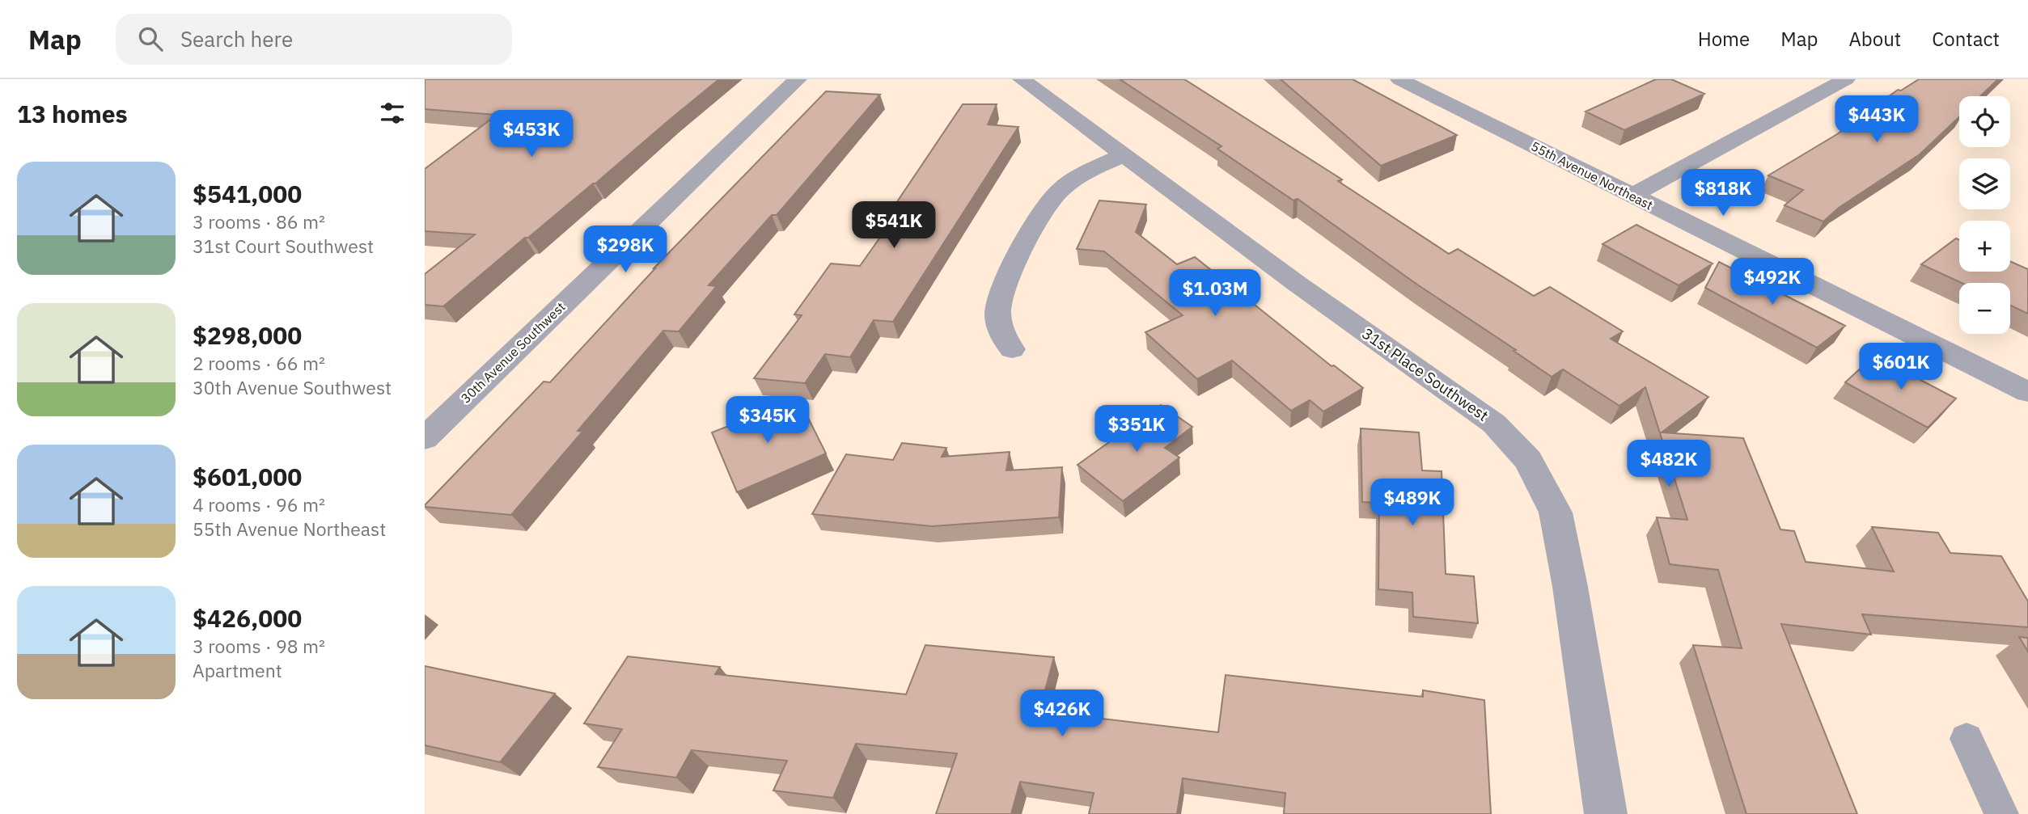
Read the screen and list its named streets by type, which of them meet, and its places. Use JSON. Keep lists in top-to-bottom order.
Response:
{
  "streets": {
    "street": ["55th Avenue Northeast", "30th Avenue Southwest", "31st Place Southwest"]
  },
  "page": {
    "header": "Map",
    "search": "Search here",
    "nav": [
      "Home",
      "Map",
      "About",
      "Contact"
    ],
    "heading": "13 homes",
    "price": [
      "$443K",
      "$453K",
      "$818K",
      "$541K",
      "$298K",
      "$492K",
      "$1.03M",
      "$601K",
      "$345K",
      "$351K",
      "$482K",
      "$489K",
      "$426K"
    ],
    "map_buttons": ["+", "−"],
    "list": [
      {
        "name": "$541,000",
        "note": "3 rooms · 86 m² · 31st Court Southwest"
      },
      {
        "name": "$298,000",
        "note": "2 rooms · 66 m² · 30th Avenue Southwest"
      },
      {
        "name": "$601,000",
        "note": "4 rooms · 96 m² · 55th Avenue Northeast"
      },
      {
        "name": "$426,000",
        "note": "3 rooms · 98 m² · Apartment"
      }
    ]
  }
}
